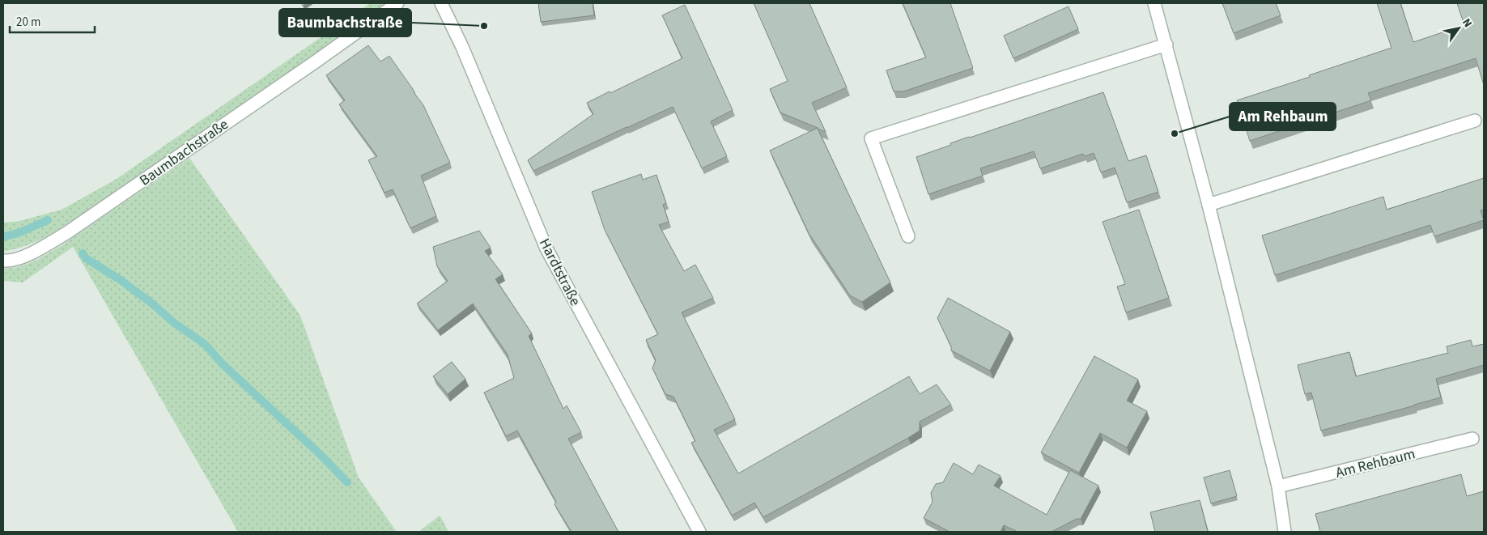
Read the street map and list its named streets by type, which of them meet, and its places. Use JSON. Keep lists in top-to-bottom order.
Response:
{
  "streets": {
    "street": ["Baumbachstraße", "Hardtstraße", "Am Rehbaum"]
  },
  "places": ["Baumbachstraße", "Am Rehbaum"],
  "scale_bar": "20 m",
  "north": "top right"
}
